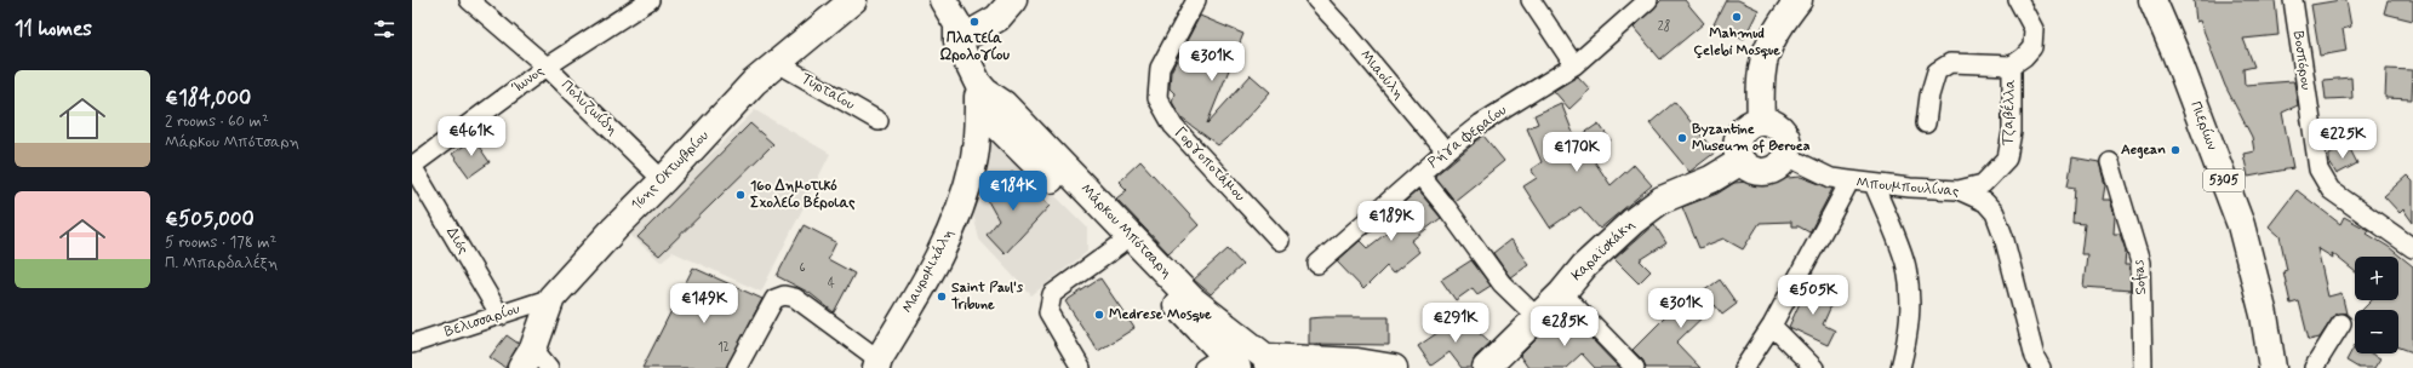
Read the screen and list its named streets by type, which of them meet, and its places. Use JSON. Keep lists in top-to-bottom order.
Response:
{
  "streets": {
    "street": [
      "Βοσπόρου",
      "Μιαούλη",
      "Ίωνος",
      "Τυρταίου",
      "Πολυζωίδη",
      "Τζαβέλλα",
      "Πιερίων",
      "Ρήγα Φεραίου",
      "Γοργοποτάμου",
      "16ης Οκτωβρίου",
      "5305",
      "Μπουμπουλίνας",
      "Μάρκου Μπότσαρη",
      "Διός",
      "Καραϊσκάκη",
      "Μαυρομιχάλη",
      "Sofias",
      "Βελισσαρίου"
    ]
  },
  "crossings": [
    ["Μιαούλη", "Ρήγα Φεραίου"],
    ["Ίωνος", "Πολυζωίδη"],
    ["Ίωνος", "Διός"],
    ["Τυρταίου", "16ης Οκτωβρίου"],
    ["Πολυζωίδη", "16ης Οκτωβρίου"],
    ["Τζαβέλλα", "Μπουμπουλίνας"],
    ["16ης Οκτωβρίου", "Βελισσαρίου"],
    ["Μπουμπουλίνας", "Καραϊσκάκη"],
    ["Μάρκου Μπότσαρη", "Μαυρομιχάλη"],
    ["Διός", "Βελισσαρίου"]
  ],
  "places": [
    "Mahmud Çelebi Mosque",
    "Πλατεία Ωρολογίου",
    "Byzantine Museum of Beroea",
    "Aegean",
    "16ο Δημοτικό Σχολείο Βέροιας",
    "Saint Paul's Tribune",
    "Medrese Mosque"
  ],
  "house_numbers": [
    "28",
    "6",
    "4",
    "12"
  ],
  "page": {
    "heading": "11 homes",
    "price": [
      "€301K",
      "€461K",
      "€225K",
      "€170K",
      "€184K",
      "€189K",
      "€505K",
      "€149K",
      "€301K",
      "€291K",
      "€285K"
    ],
    "list": [
      {
        "name": "€184,000",
        "note": "2 rooms · 60 m² · Μάρκου Μπότσαρη"
      },
      {
        "name": "€505,000",
        "note": "5 rooms · 178 m² · Π. Μπαρδαλέξη"
      }
    ],
    "map_buttons": ["+", "−"]
  }
}
